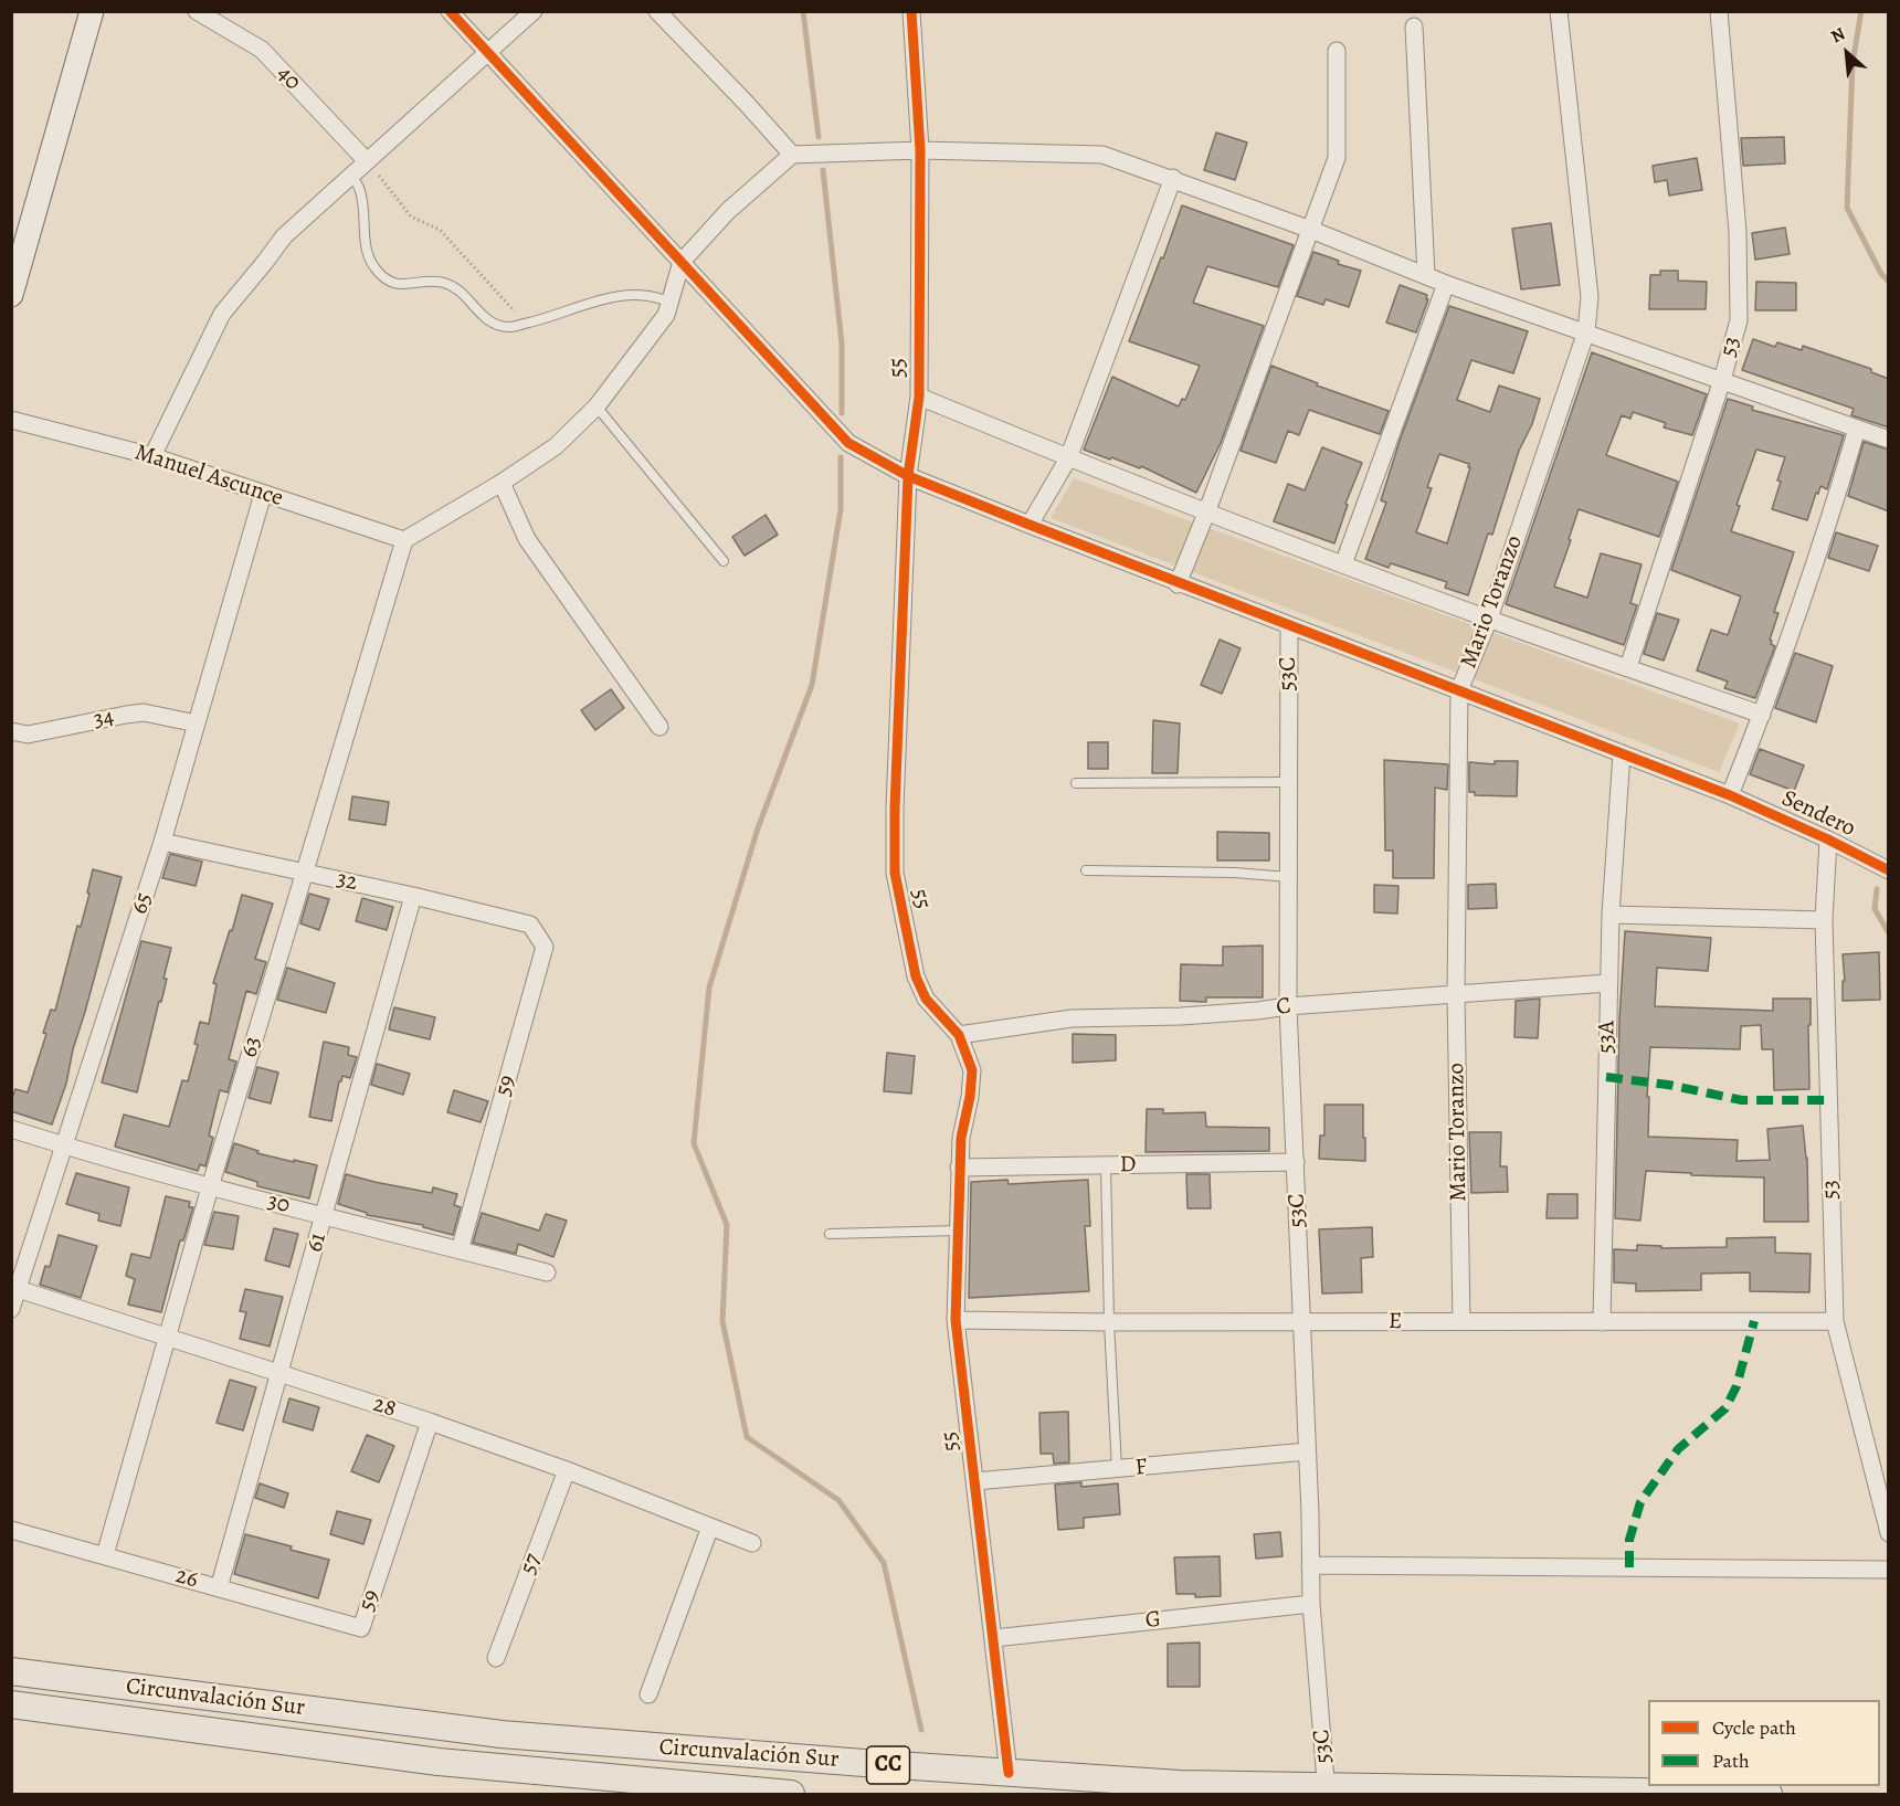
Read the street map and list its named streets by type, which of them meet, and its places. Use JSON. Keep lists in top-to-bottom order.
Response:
{
  "streets": {
    "highway": ["Circunvalación Sur", "CC"],
    "street": [
      "40",
      "53",
      "55",
      "Manuel Ascunce",
      "Mario Toranzo",
      "53C",
      "34",
      "Sendero",
      "32",
      "65",
      "C",
      "53A",
      "63",
      "59",
      "D",
      "30",
      "61",
      "E",
      "28",
      "F",
      "57",
      "26",
      "G"
    ]
  },
  "crossings": [
    ["53", "Sendero"],
    ["53", "E"],
    ["55", "Sendero"],
    ["55", "C"],
    ["55", "D"],
    ["55", "E"],
    ["55", "F"],
    ["55", "G"],
    ["55", "Circunvalación Sur"],
    ["Manuel Ascunce", "65"],
    ["Manuel Ascunce", "63"],
    ["Mario Toranzo", "Sendero"],
    ["Mario Toranzo", "C"],
    ["Mario Toranzo", "E"],
    ["53C", "Sendero"],
    ["53C", "C"],
    ["53C", "D"],
    ["53C", "E"],
    ["53C", "F"],
    ["53C", "G"],
    ["53C", "Circunvalación Sur"],
    ["34", "65"],
    ["Sendero", "53A"],
    ["32", "65"],
    ["32", "63"],
    ["32", "59"],
    ["32", "61"],
    ["65", "30"],
    ["65", "28"],
    ["C", "53A"],
    ["53A", "E"],
    ["63", "30"],
    ["63", "28"],
    ["63", "26"],
    ["59", "30"],
    ["59", "28"],
    ["59", "26"],
    ["30", "61"],
    ["61", "28"],
    ["61", "26"],
    ["28", "57"]
  ],
  "legend": ["Cycle path", "Path"],
  "north": "top left"
}
